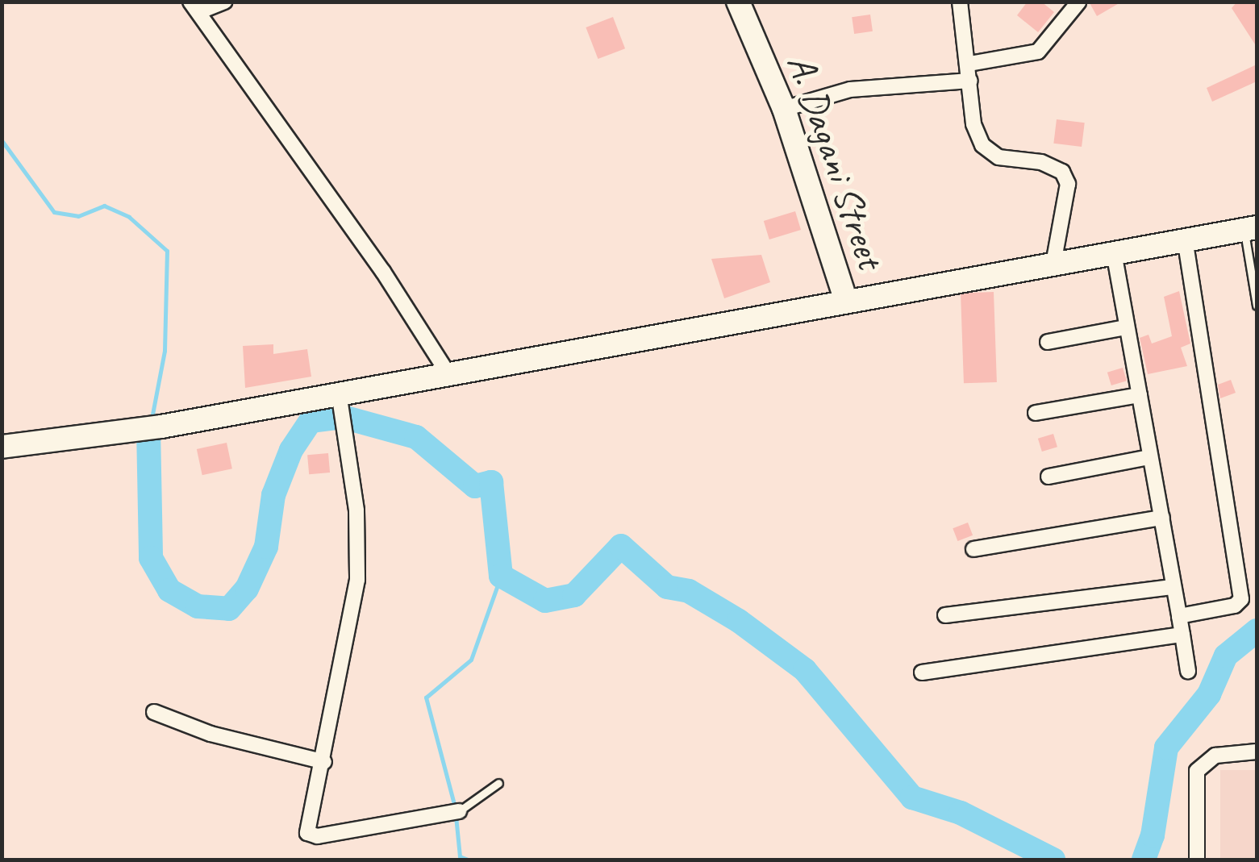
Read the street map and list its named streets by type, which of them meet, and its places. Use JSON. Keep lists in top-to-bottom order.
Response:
{
  "streets": {
    "main road": ["A. Dagani Street"]
  }
}
